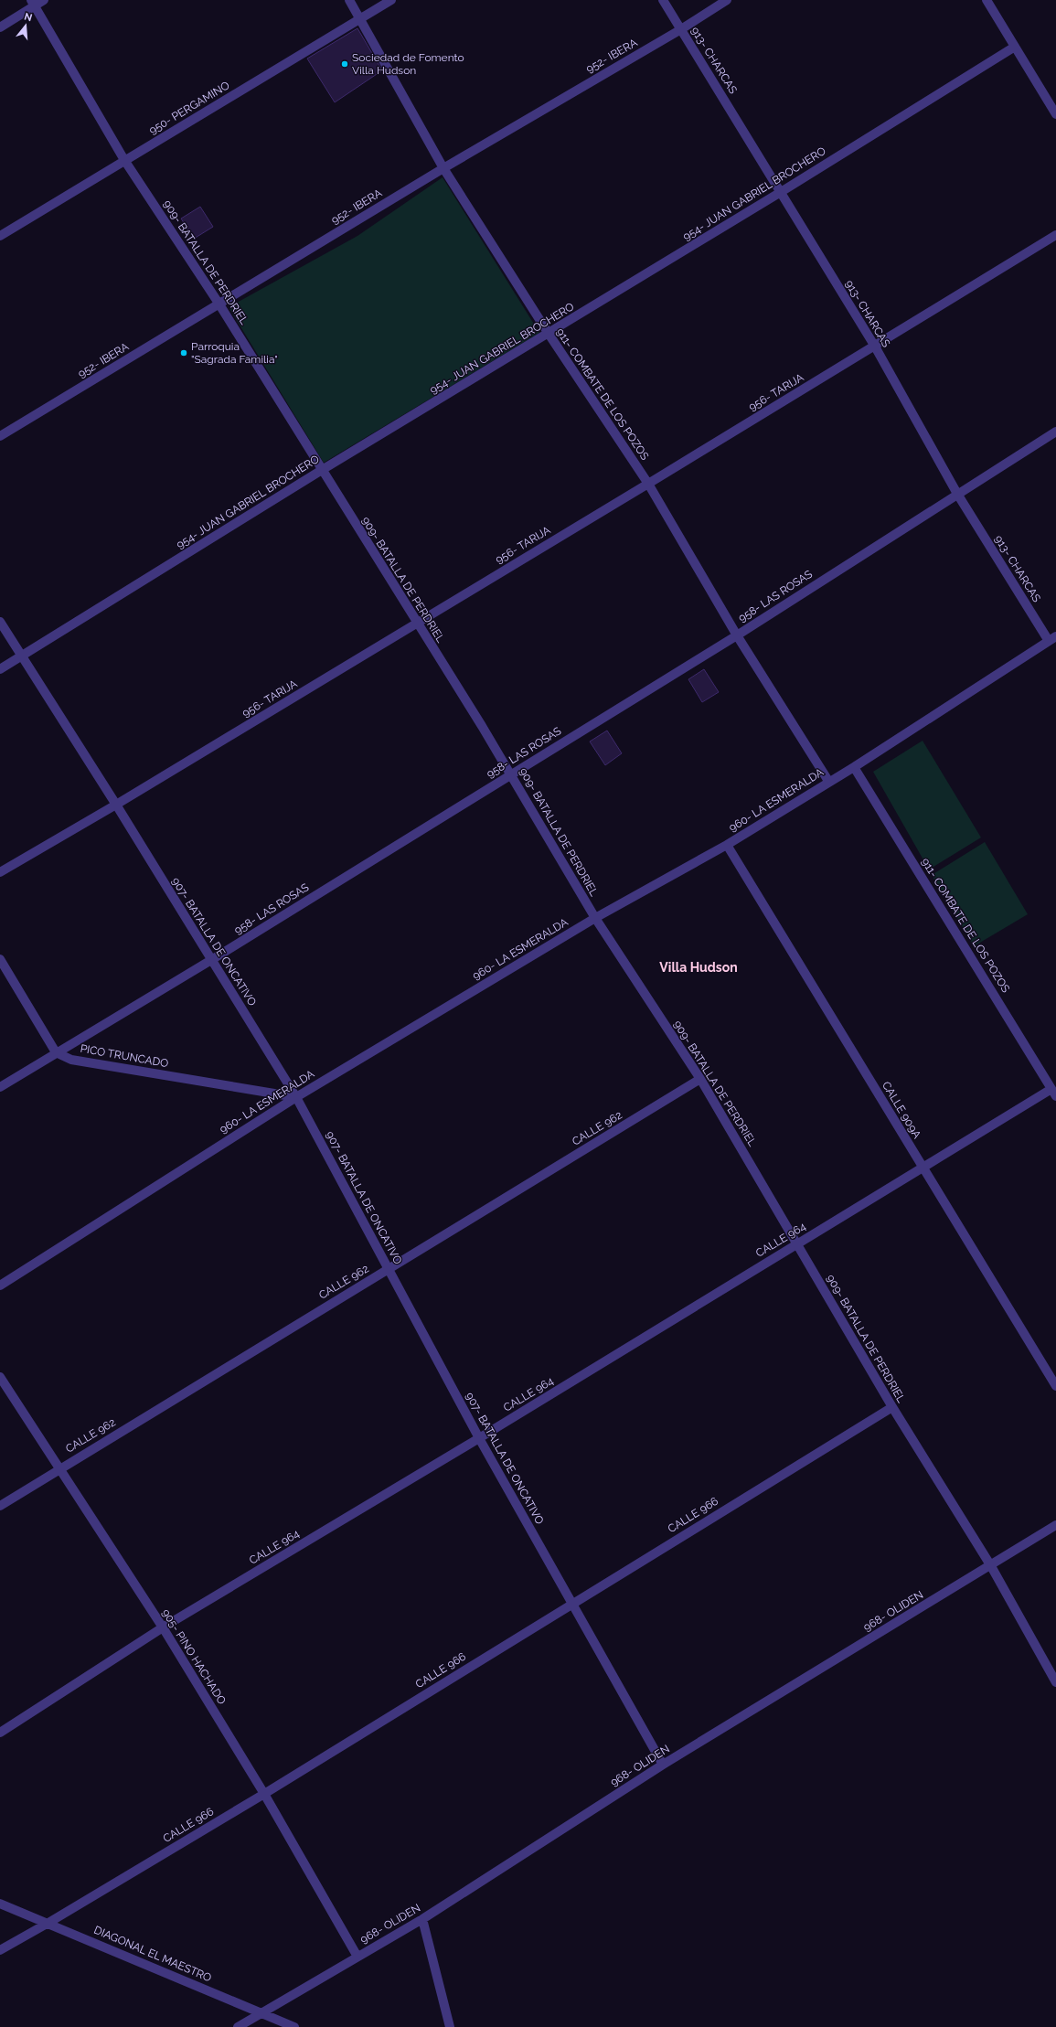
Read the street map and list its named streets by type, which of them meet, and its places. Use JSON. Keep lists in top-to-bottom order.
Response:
{
  "streets": {
    "street": [
      "952- IBERA",
      "913- CHARCAS",
      "950- PERGAMINO",
      "954- JUAN GABRIEL BROCHERO",
      "909- BATALLA DE PERDRIEL",
      "956- TARIJA",
      "911- COMBATE DE LOS POZOS",
      "958- LAS ROSAS",
      "960- LA ESMERALDA",
      "907- BATALLA DE ONCATIVO",
      "PICO TRUNCADO",
      "CALLE 909A",
      "CALLE 962",
      "CALLE 964",
      "CALLE 966",
      "968- OLIDEN",
      "905- PINO HACHADO",
      "DIAGONAL EL MAESTRO"
    ]
  },
  "crossings": [
    ["952- IBERA", "913- CHARCAS"],
    ["952- IBERA", "909- BATALLA DE PERDRIEL"],
    ["952- IBERA", "911- COMBATE DE LOS POZOS"],
    ["913- CHARCAS", "954- JUAN GABRIEL BROCHERO"],
    ["913- CHARCAS", "956- TARIJA"],
    ["913- CHARCAS", "958- LAS ROSAS"],
    ["913- CHARCAS", "960- LA ESMERALDA"],
    ["950- PERGAMINO", "909- BATALLA DE PERDRIEL"],
    ["950- PERGAMINO", "911- COMBATE DE LOS POZOS"],
    ["954- JUAN GABRIEL BROCHERO", "909- BATALLA DE PERDRIEL"],
    ["954- JUAN GABRIEL BROCHERO", "911- COMBATE DE LOS POZOS"],
    ["954- JUAN GABRIEL BROCHERO", "907- BATALLA DE ONCATIVO"],
    ["909- BATALLA DE PERDRIEL", "956- TARIJA"],
    ["909- BATALLA DE PERDRIEL", "958- LAS ROSAS"],
    ["909- BATALLA DE PERDRIEL", "960- LA ESMERALDA"],
    ["909- BATALLA DE PERDRIEL", "CALLE 962"],
    ["909- BATALLA DE PERDRIEL", "CALLE 964"],
    ["909- BATALLA DE PERDRIEL", "CALLE 966"],
    ["909- BATALLA DE PERDRIEL", "968- OLIDEN"],
    ["956- TARIJA", "911- COMBATE DE LOS POZOS"],
    ["956- TARIJA", "907- BATALLA DE ONCATIVO"],
    ["911- COMBATE DE LOS POZOS", "958- LAS ROSAS"],
    ["911- COMBATE DE LOS POZOS", "960- LA ESMERALDA"],
    ["911- COMBATE DE LOS POZOS", "CALLE 964"],
    ["958- LAS ROSAS", "907- BATALLA DE ONCATIVO"],
    ["958- LAS ROSAS", "PICO TRUNCADO"],
    ["960- LA ESMERALDA", "907- BATALLA DE ONCATIVO"],
    ["960- LA ESMERALDA", "PICO TRUNCADO"],
    ["960- LA ESMERALDA", "CALLE 909A"],
    ["907- BATALLA DE ONCATIVO", "PICO TRUNCADO"],
    ["907- BATALLA DE ONCATIVO", "CALLE 962"],
    ["907- BATALLA DE ONCATIVO", "CALLE 964"],
    ["907- BATALLA DE ONCATIVO", "CALLE 966"],
    ["907- BATALLA DE ONCATIVO", "968- OLIDEN"],
    ["CALLE 909A", "CALLE 964"],
    ["CALLE 962", "905- PINO HACHADO"],
    ["CALLE 964", "905- PINO HACHADO"],
    ["CALLE 966", "905- PINO HACHADO"],
    ["CALLE 966", "DIAGONAL EL MAESTRO"],
    ["968- OLIDEN", "905- PINO HACHADO"],
    ["968- OLIDEN", "DIAGONAL EL MAESTRO"]
  ],
  "districts": ["Villa Hudson"],
  "places": ["Sociedad de Fomento Villa Hudson", "Parroquia \"Sagrada Familia\""],
  "north": "top"
}
